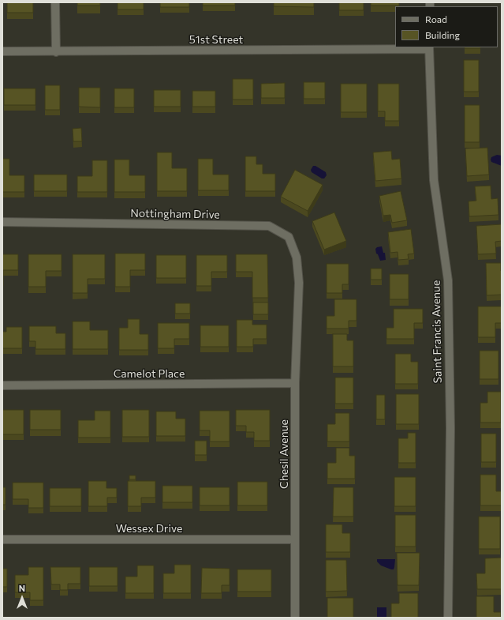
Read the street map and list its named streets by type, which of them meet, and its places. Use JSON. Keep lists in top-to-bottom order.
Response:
{
  "streets": {
    "street": [
      "51st Street",
      "Nottingham Drive",
      "Saint Francis Avenue",
      "Camelot Place",
      "Chesil Avenue",
      "Wessex Drive"
    ]
  },
  "crossings": [
    ["51st Street", "Saint Francis Avenue"],
    ["Nottingham Drive", "Chesil Avenue"],
    ["Camelot Place", "Chesil Avenue"],
    ["Chesil Avenue", "Wessex Drive"]
  ],
  "legend": ["Road", "Building"],
  "north": "top"
}
